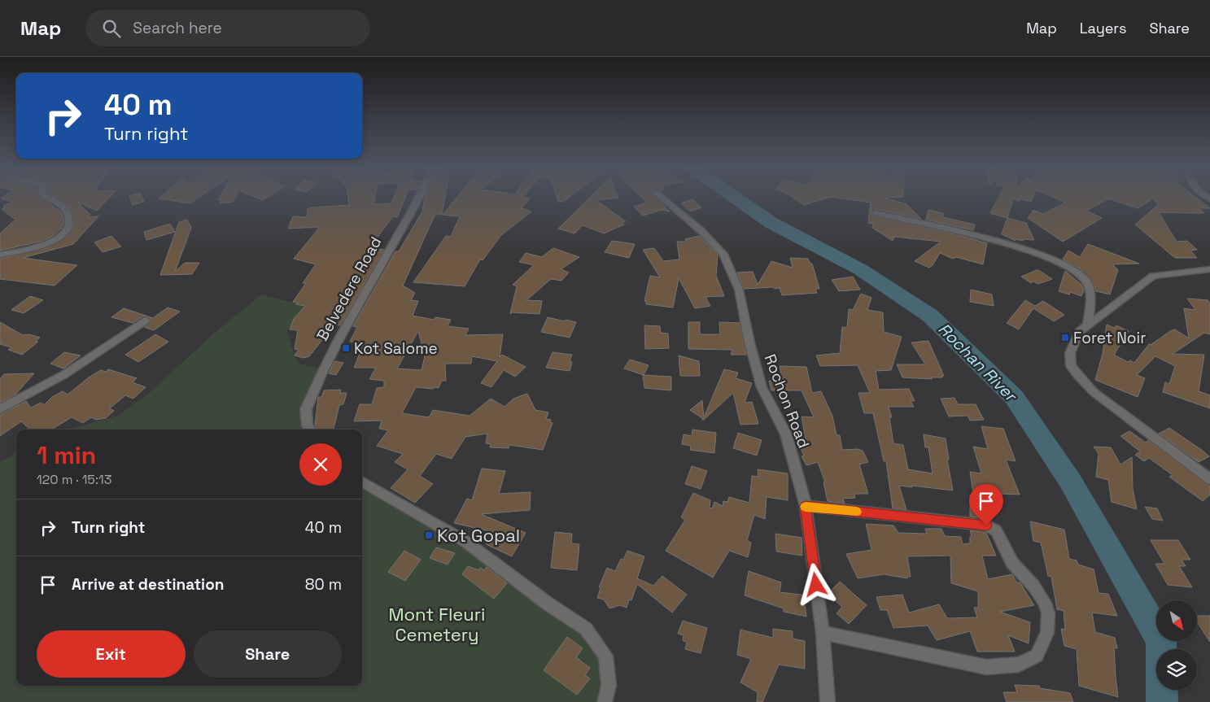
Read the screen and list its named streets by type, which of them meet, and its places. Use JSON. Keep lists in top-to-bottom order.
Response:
{
  "streets": {
    "street": ["Belvedere Road", "Rochon Road"]
  },
  "water": ["Rochan River"],
  "parks": ["Mont Fleuri Cemetery"],
  "places": {
    "transit": ["Foret Noir", "Kot Salome", "Kot Gopal"]
  },
  "north": "bottom right",
  "page": {
    "header": "Map",
    "search": "Search here",
    "nav": ["Map", "Layers", "Share"],
    "turn": ["40 m", "Turn right"],
    "heading": ["1 min", "120 m · 15:13"],
    "list": [
      {
        "name": "Turn right",
        "value": "40 m"
      },
      {
        "name": "Arrive at destination",
        "value": "80 m"
      }
    ],
    "buttons": ["Exit", "Share"]
  }
}
